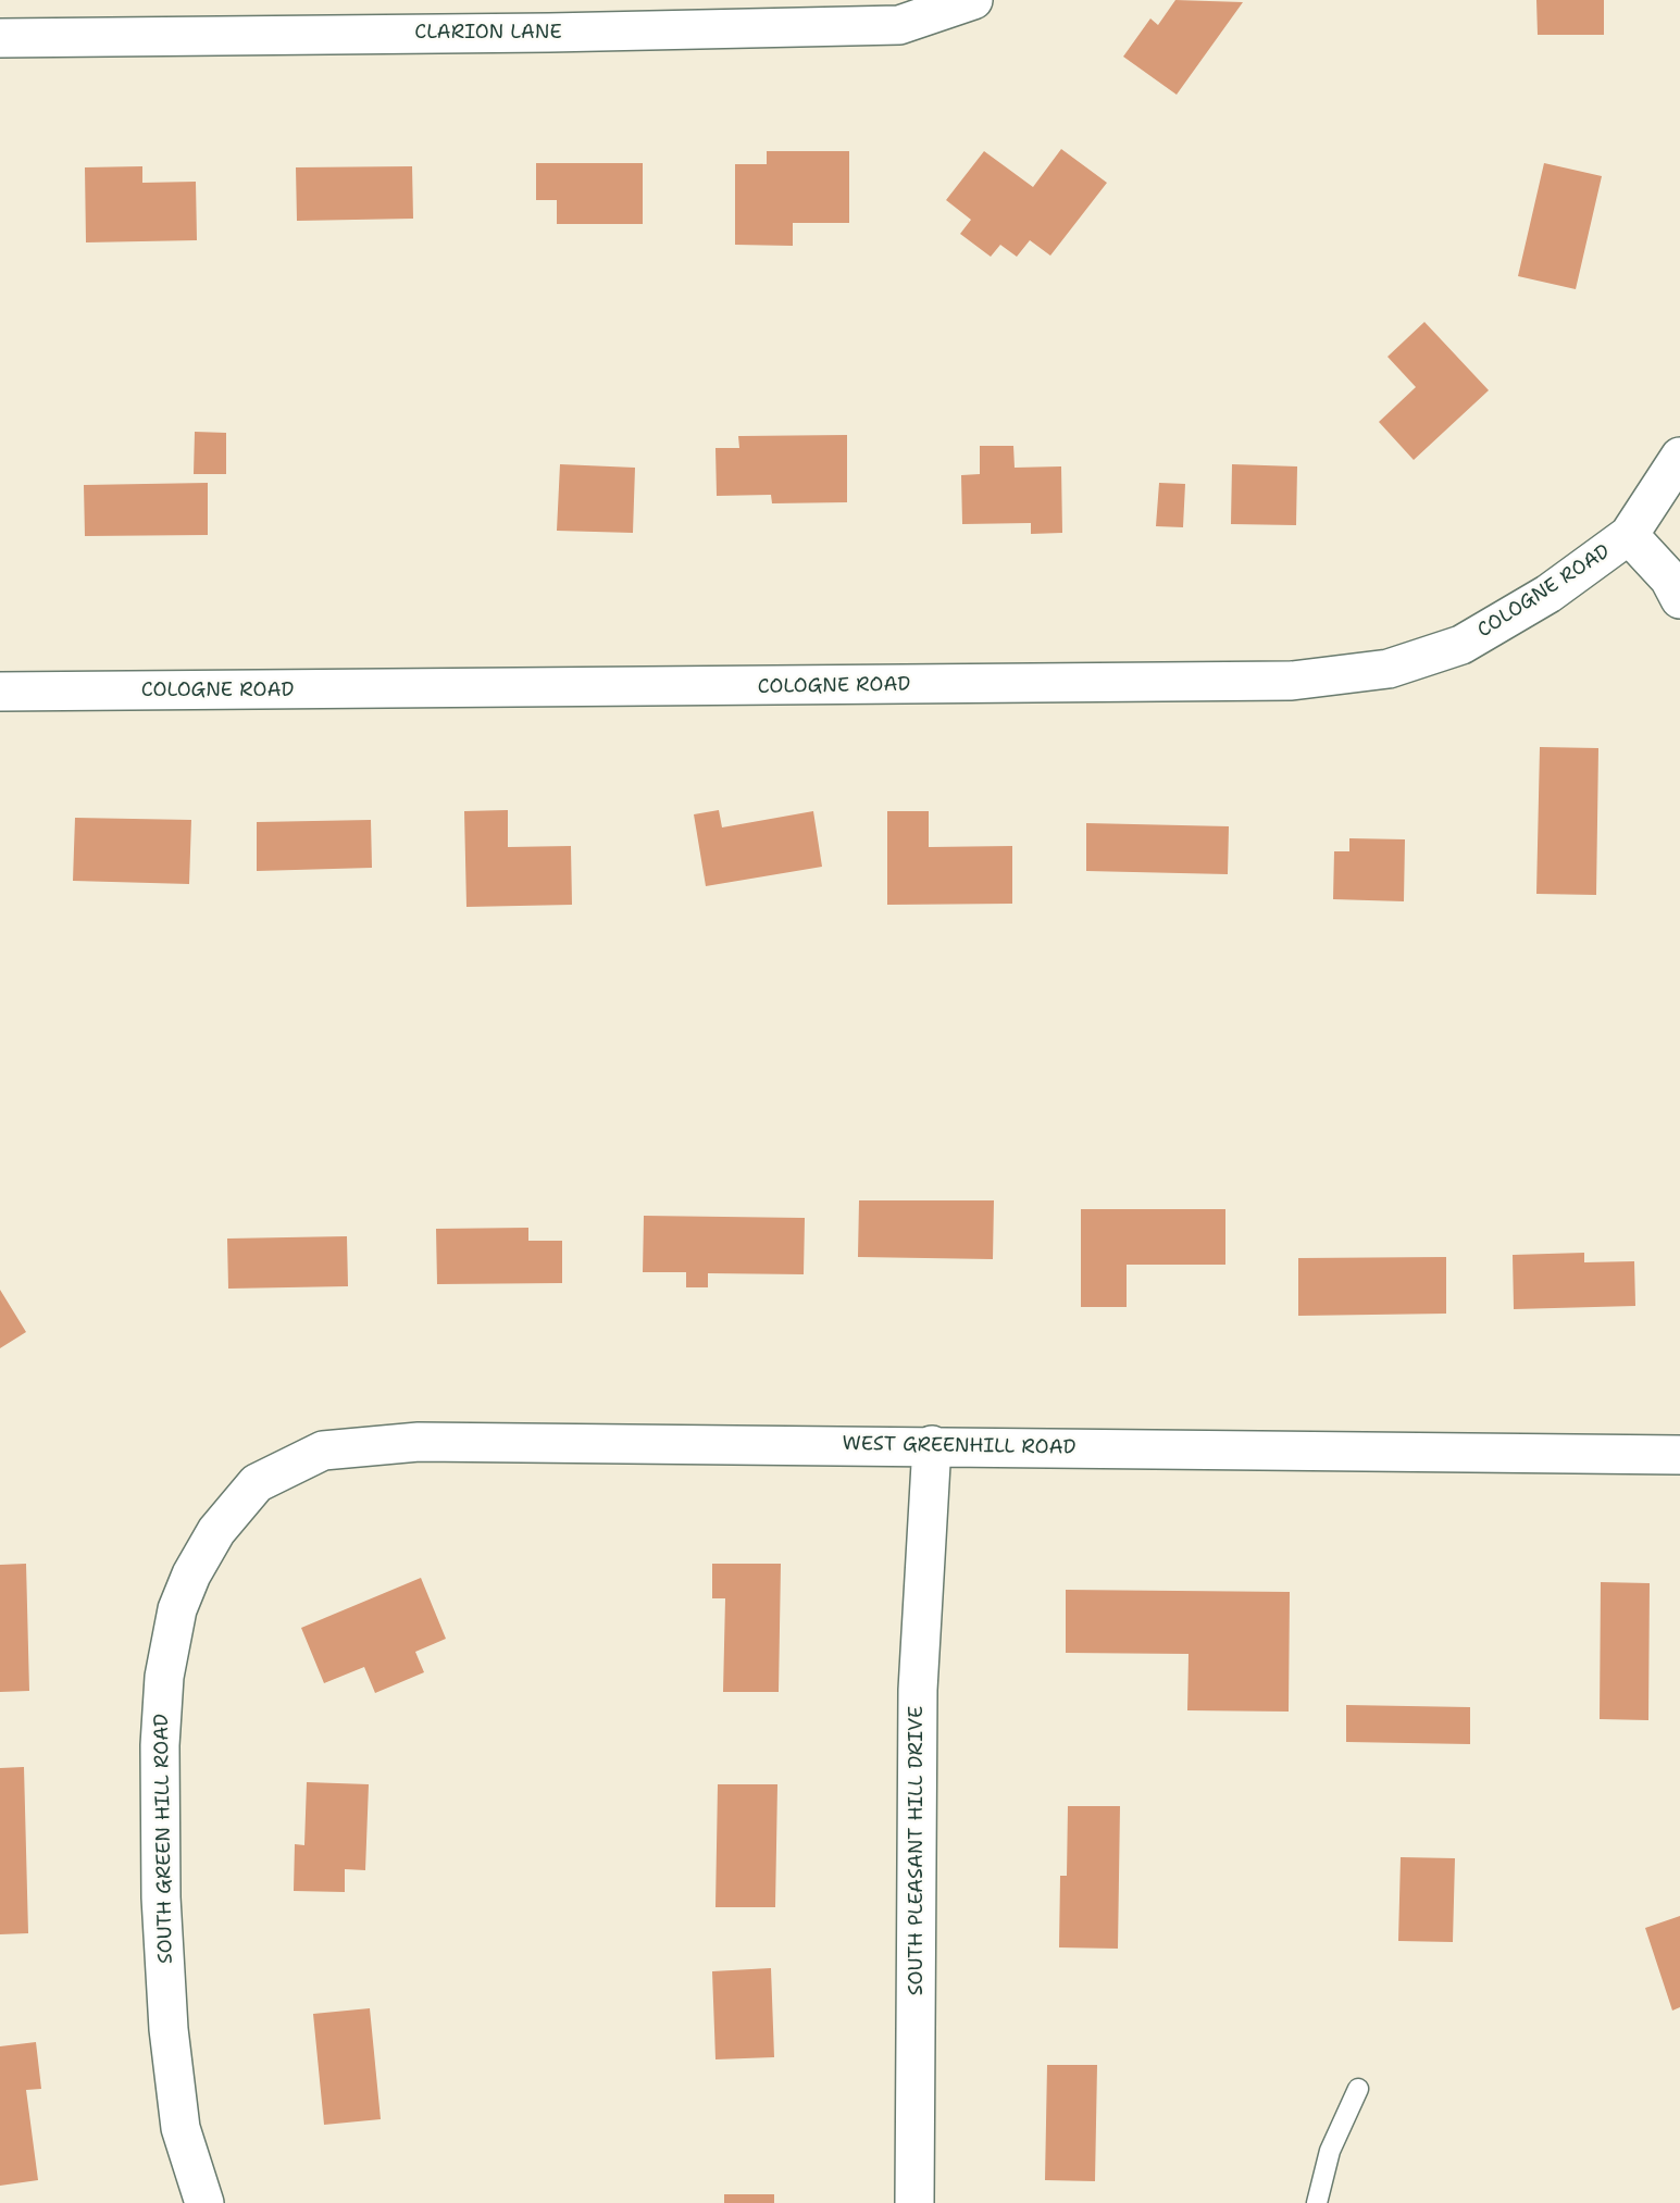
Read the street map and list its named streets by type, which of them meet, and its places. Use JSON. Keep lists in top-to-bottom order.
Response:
{
  "streets": {
    "street": [
      "CLARION LANE",
      "COLOGNE ROAD",
      "WEST GREENHILL ROAD",
      "SOUTH GREEN HILL ROAD",
      "SOUTH PLEASANT HILL DRIVE"
    ]
  },
  "crossings": [
    ["WEST GREENHILL ROAD", "SOUTH GREEN HILL ROAD"],
    ["WEST GREENHILL ROAD", "SOUTH PLEASANT HILL DRIVE"]
  ]
}
